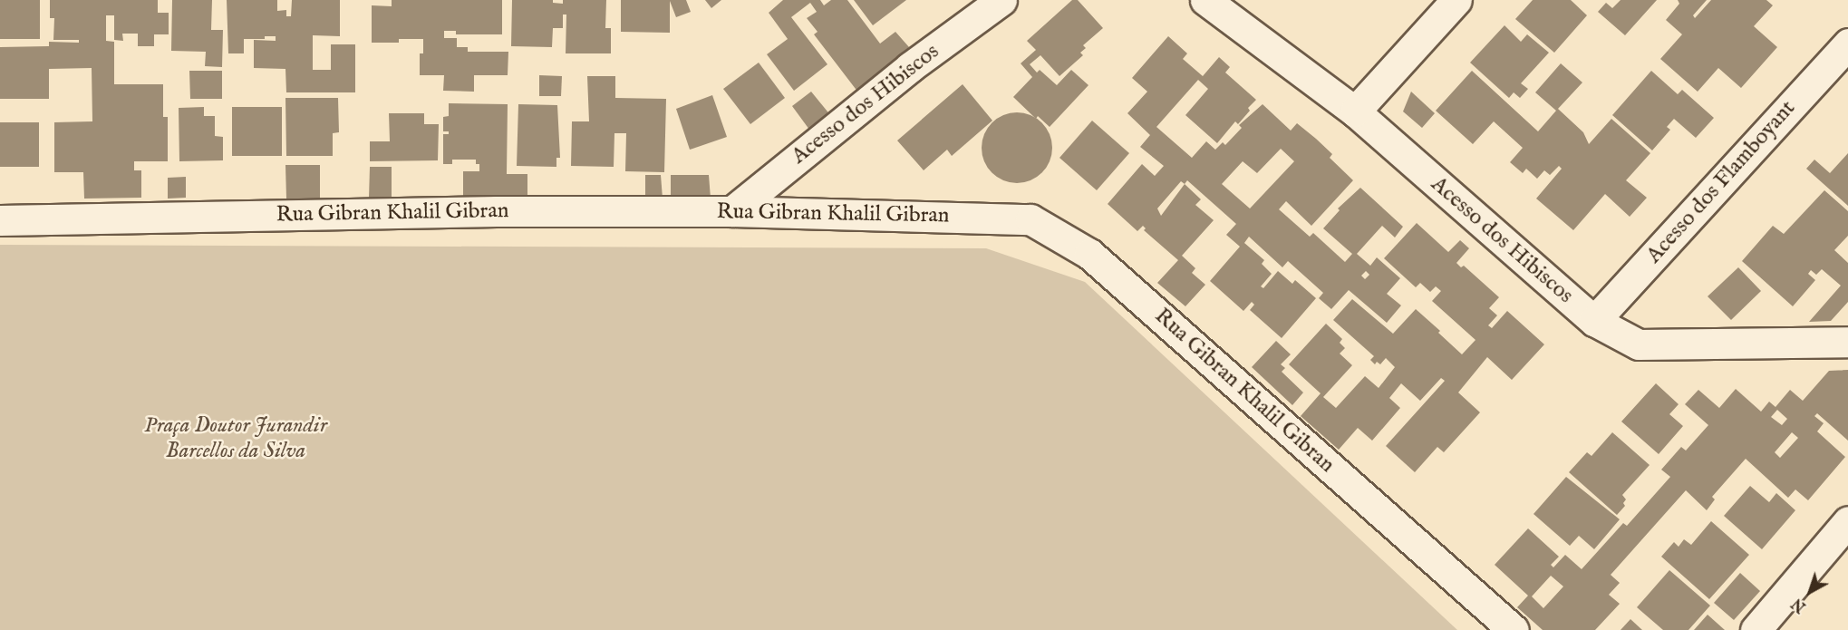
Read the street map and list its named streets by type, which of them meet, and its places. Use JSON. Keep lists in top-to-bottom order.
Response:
{
  "streets": {
    "street": ["Acesso dos Hibiscos", "Acesso dos Flamboyant", "Rua Gibran Khalil Gibran"]
  },
  "crossings": [
    ["Acesso dos Hibiscos", "Acesso dos Flamboyant"],
    ["Acesso dos Hibiscos", "Rua Gibran Khalil Gibran"]
  ],
  "parks": ["Praça Doutor Jurandir Barcellos da Silva"],
  "north": "bottom left"
}
